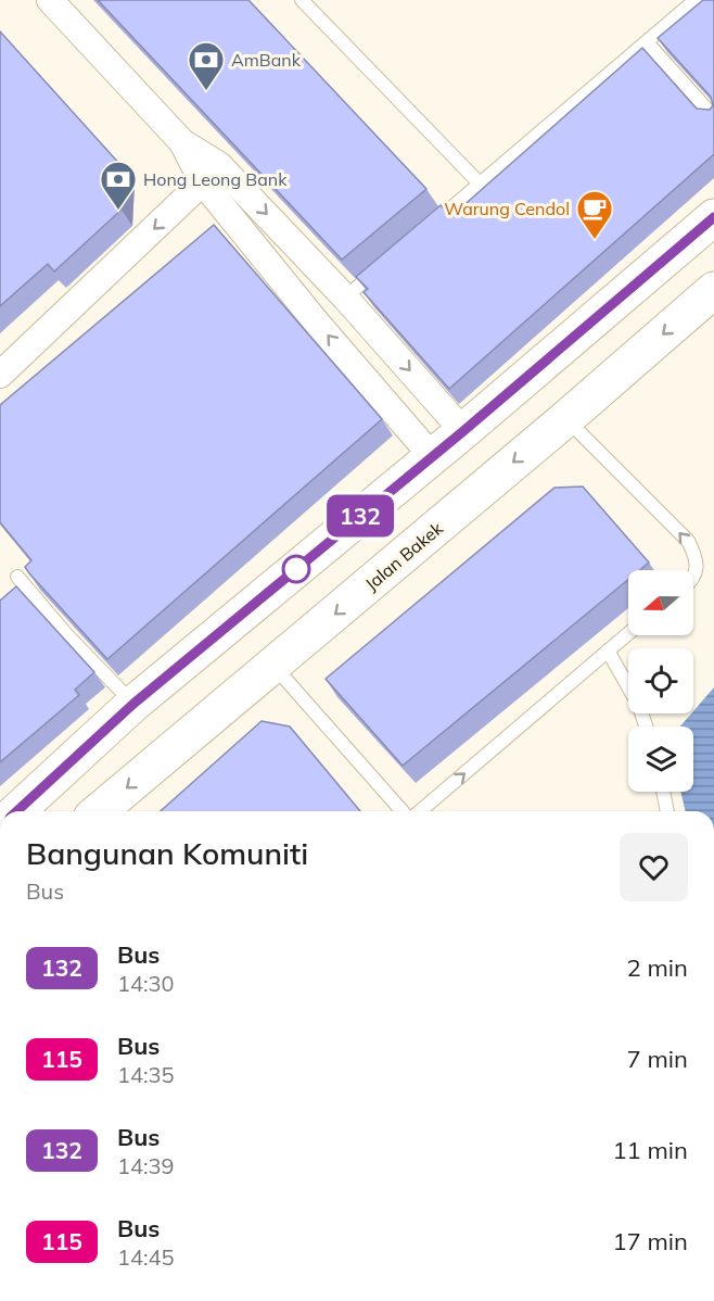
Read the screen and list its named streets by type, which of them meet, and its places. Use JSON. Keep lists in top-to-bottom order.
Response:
{
  "streets": {
    "highway": ["Jalan Bakek"]
  },
  "places": {
    "bank": ["AmBank", "Hong Leong Bank"],
    "cafe": ["Warung Cendol"]
  },
  "lines": ["bus line 132"],
  "north": "left",
  "page": {
    "on_map": "132",
    "heading": ["Bangunan Komuniti", "Bus"],
    "list": [
      {
        "mark": "132",
        "name": "Bus",
        "note": "14:30",
        "value": "2 min"
      },
      {
        "mark": "115",
        "name": "Bus",
        "note": "14:35",
        "value": "7 min"
      },
      {
        "mark": "132",
        "name": "Bus",
        "note": "14:39",
        "value": "11 min"
      },
      {
        "mark": "115",
        "name": "Bus",
        "note": "14:45",
        "value": "17 min"
      }
    ]
  }
}
